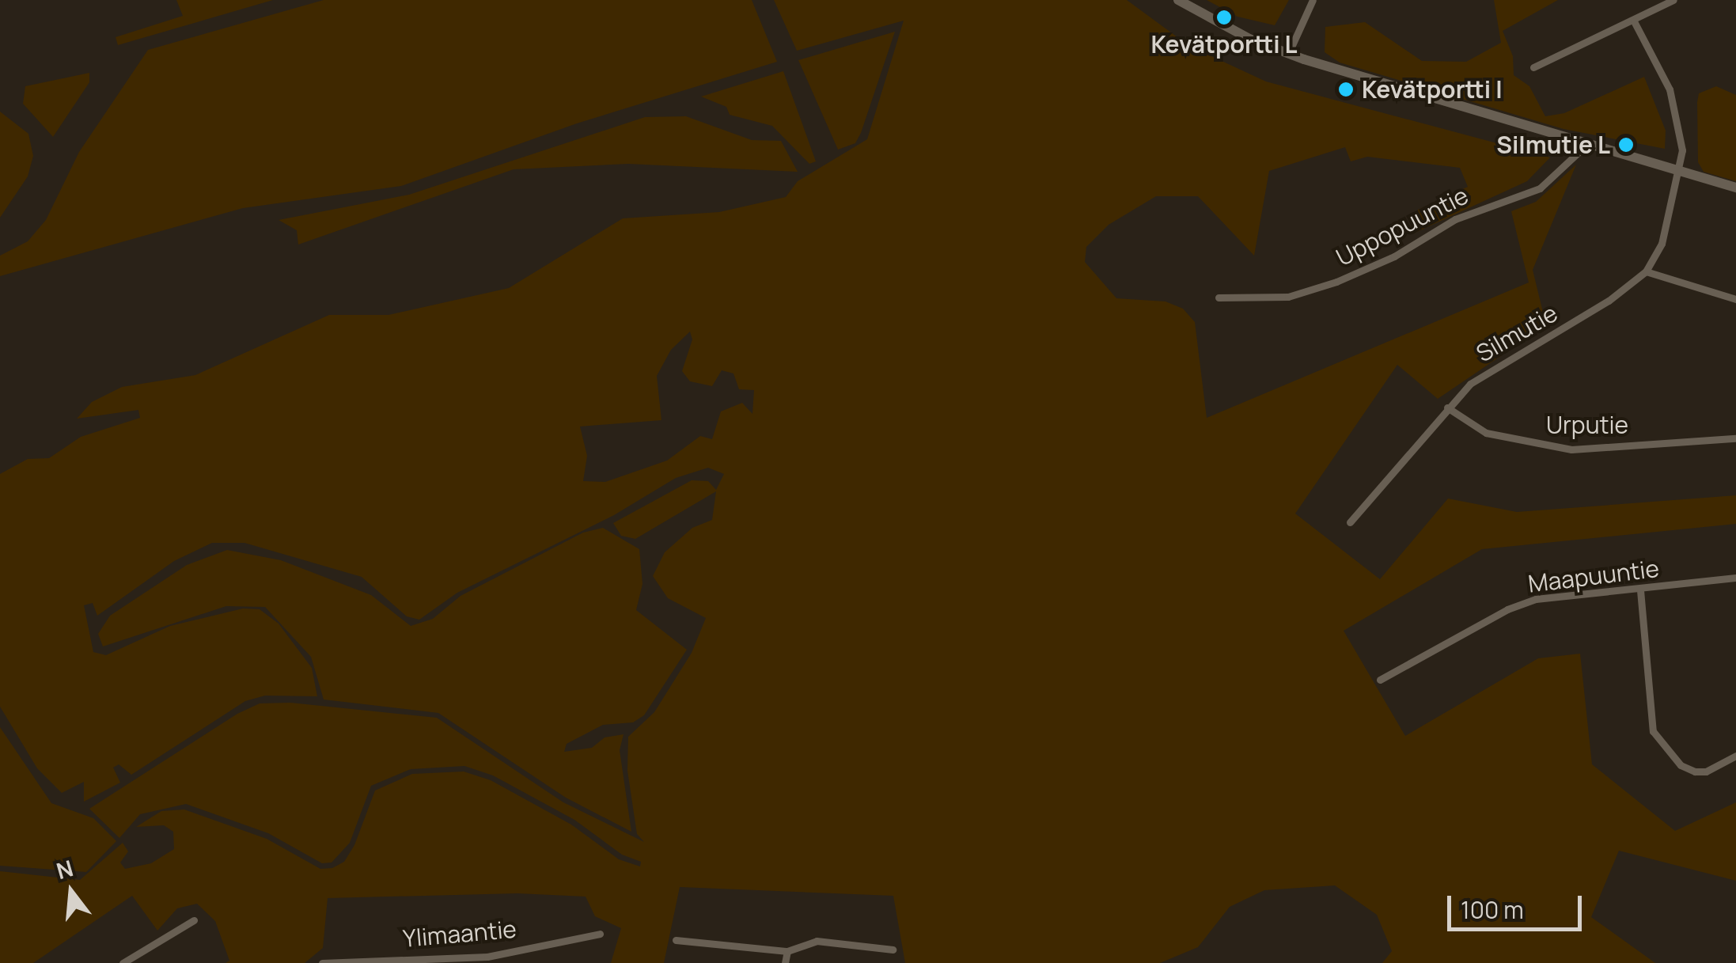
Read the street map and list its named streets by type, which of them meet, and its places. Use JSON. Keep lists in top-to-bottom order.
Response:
{
  "streets": {
    "street": [
      "Uppopuuntie",
      "Silmutie",
      "Urputie",
      "Maapuuntie",
      "Ylimaantie"
    ]
  },
  "crossings": [
    ["Silmutie", "Urputie"]
  ],
  "places": ["Kevätportti L", "Kevätportti I", "Silmutie L"],
  "scale_bar": "100 m",
  "north": "top"
}
